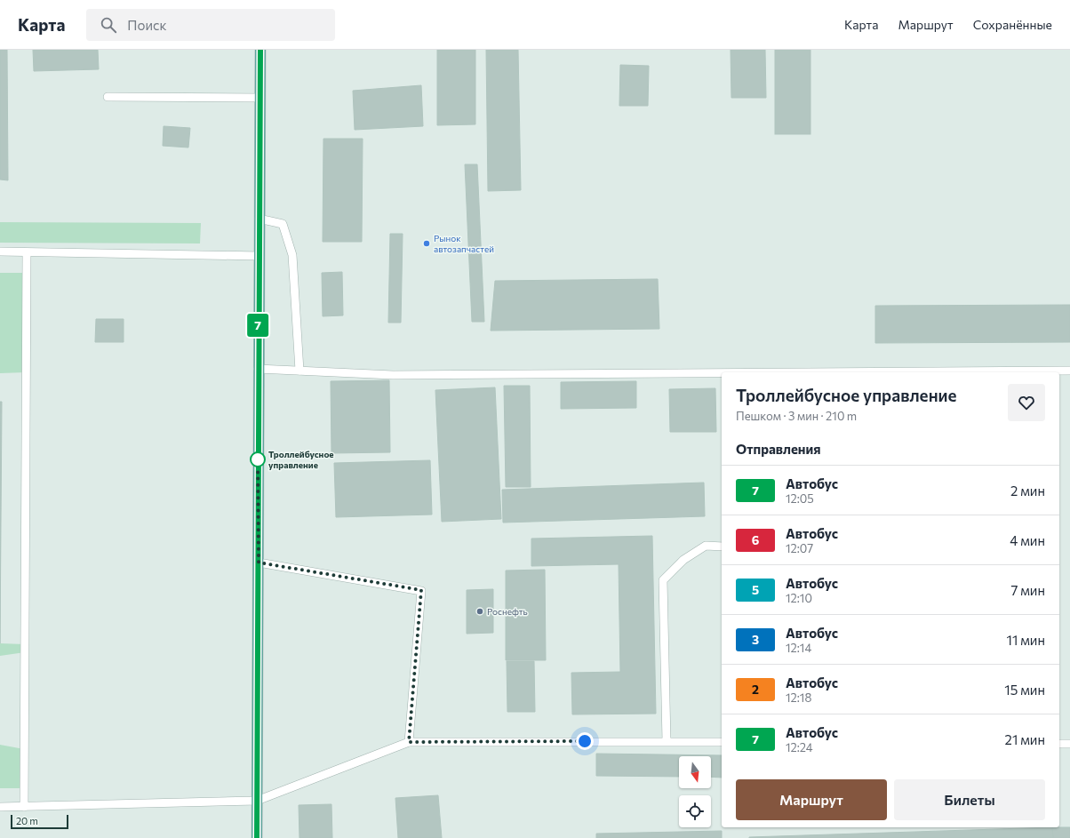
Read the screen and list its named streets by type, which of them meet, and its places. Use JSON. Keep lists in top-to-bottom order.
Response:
{
  "places": ["Рынок автозапчастей", "Троллейбусное управление", "Роснефть"],
  "lines": ["bus line 7"],
  "scale_bar": "20 m",
  "north": "bottom",
  "page": {
    "header": "Карта",
    "search": "Поиск",
    "nav": ["Карта", "Маршрут", "Сохранённые"],
    "on_map": "7",
    "heading": [
      ["Троллейбусное управление", "Пешком · 3 мин · 210 m"],
      "Отправления"
    ],
    "list": [
      {
        "mark": "7",
        "name": "Автобус",
        "note": "12:05",
        "value": "2 мин"
      },
      {
        "mark": "6",
        "name": "Автобус",
        "note": "12:07",
        "value": "4 мин"
      },
      {
        "mark": "5",
        "name": "Автобус",
        "note": "12:10",
        "value": "7 мин"
      },
      {
        "mark": "3",
        "name": "Автобус",
        "note": "12:14",
        "value": "11 мин"
      },
      {
        "mark": "2",
        "name": "Автобус",
        "note": "12:18",
        "value": "15 мин"
      },
      {
        "mark": "7",
        "name": "Автобус",
        "note": "12:24",
        "value": "21 мин"
      }
    ],
    "buttons": ["Маршрут", "Билеты"],
    "scale": "20 m"
  }
}
